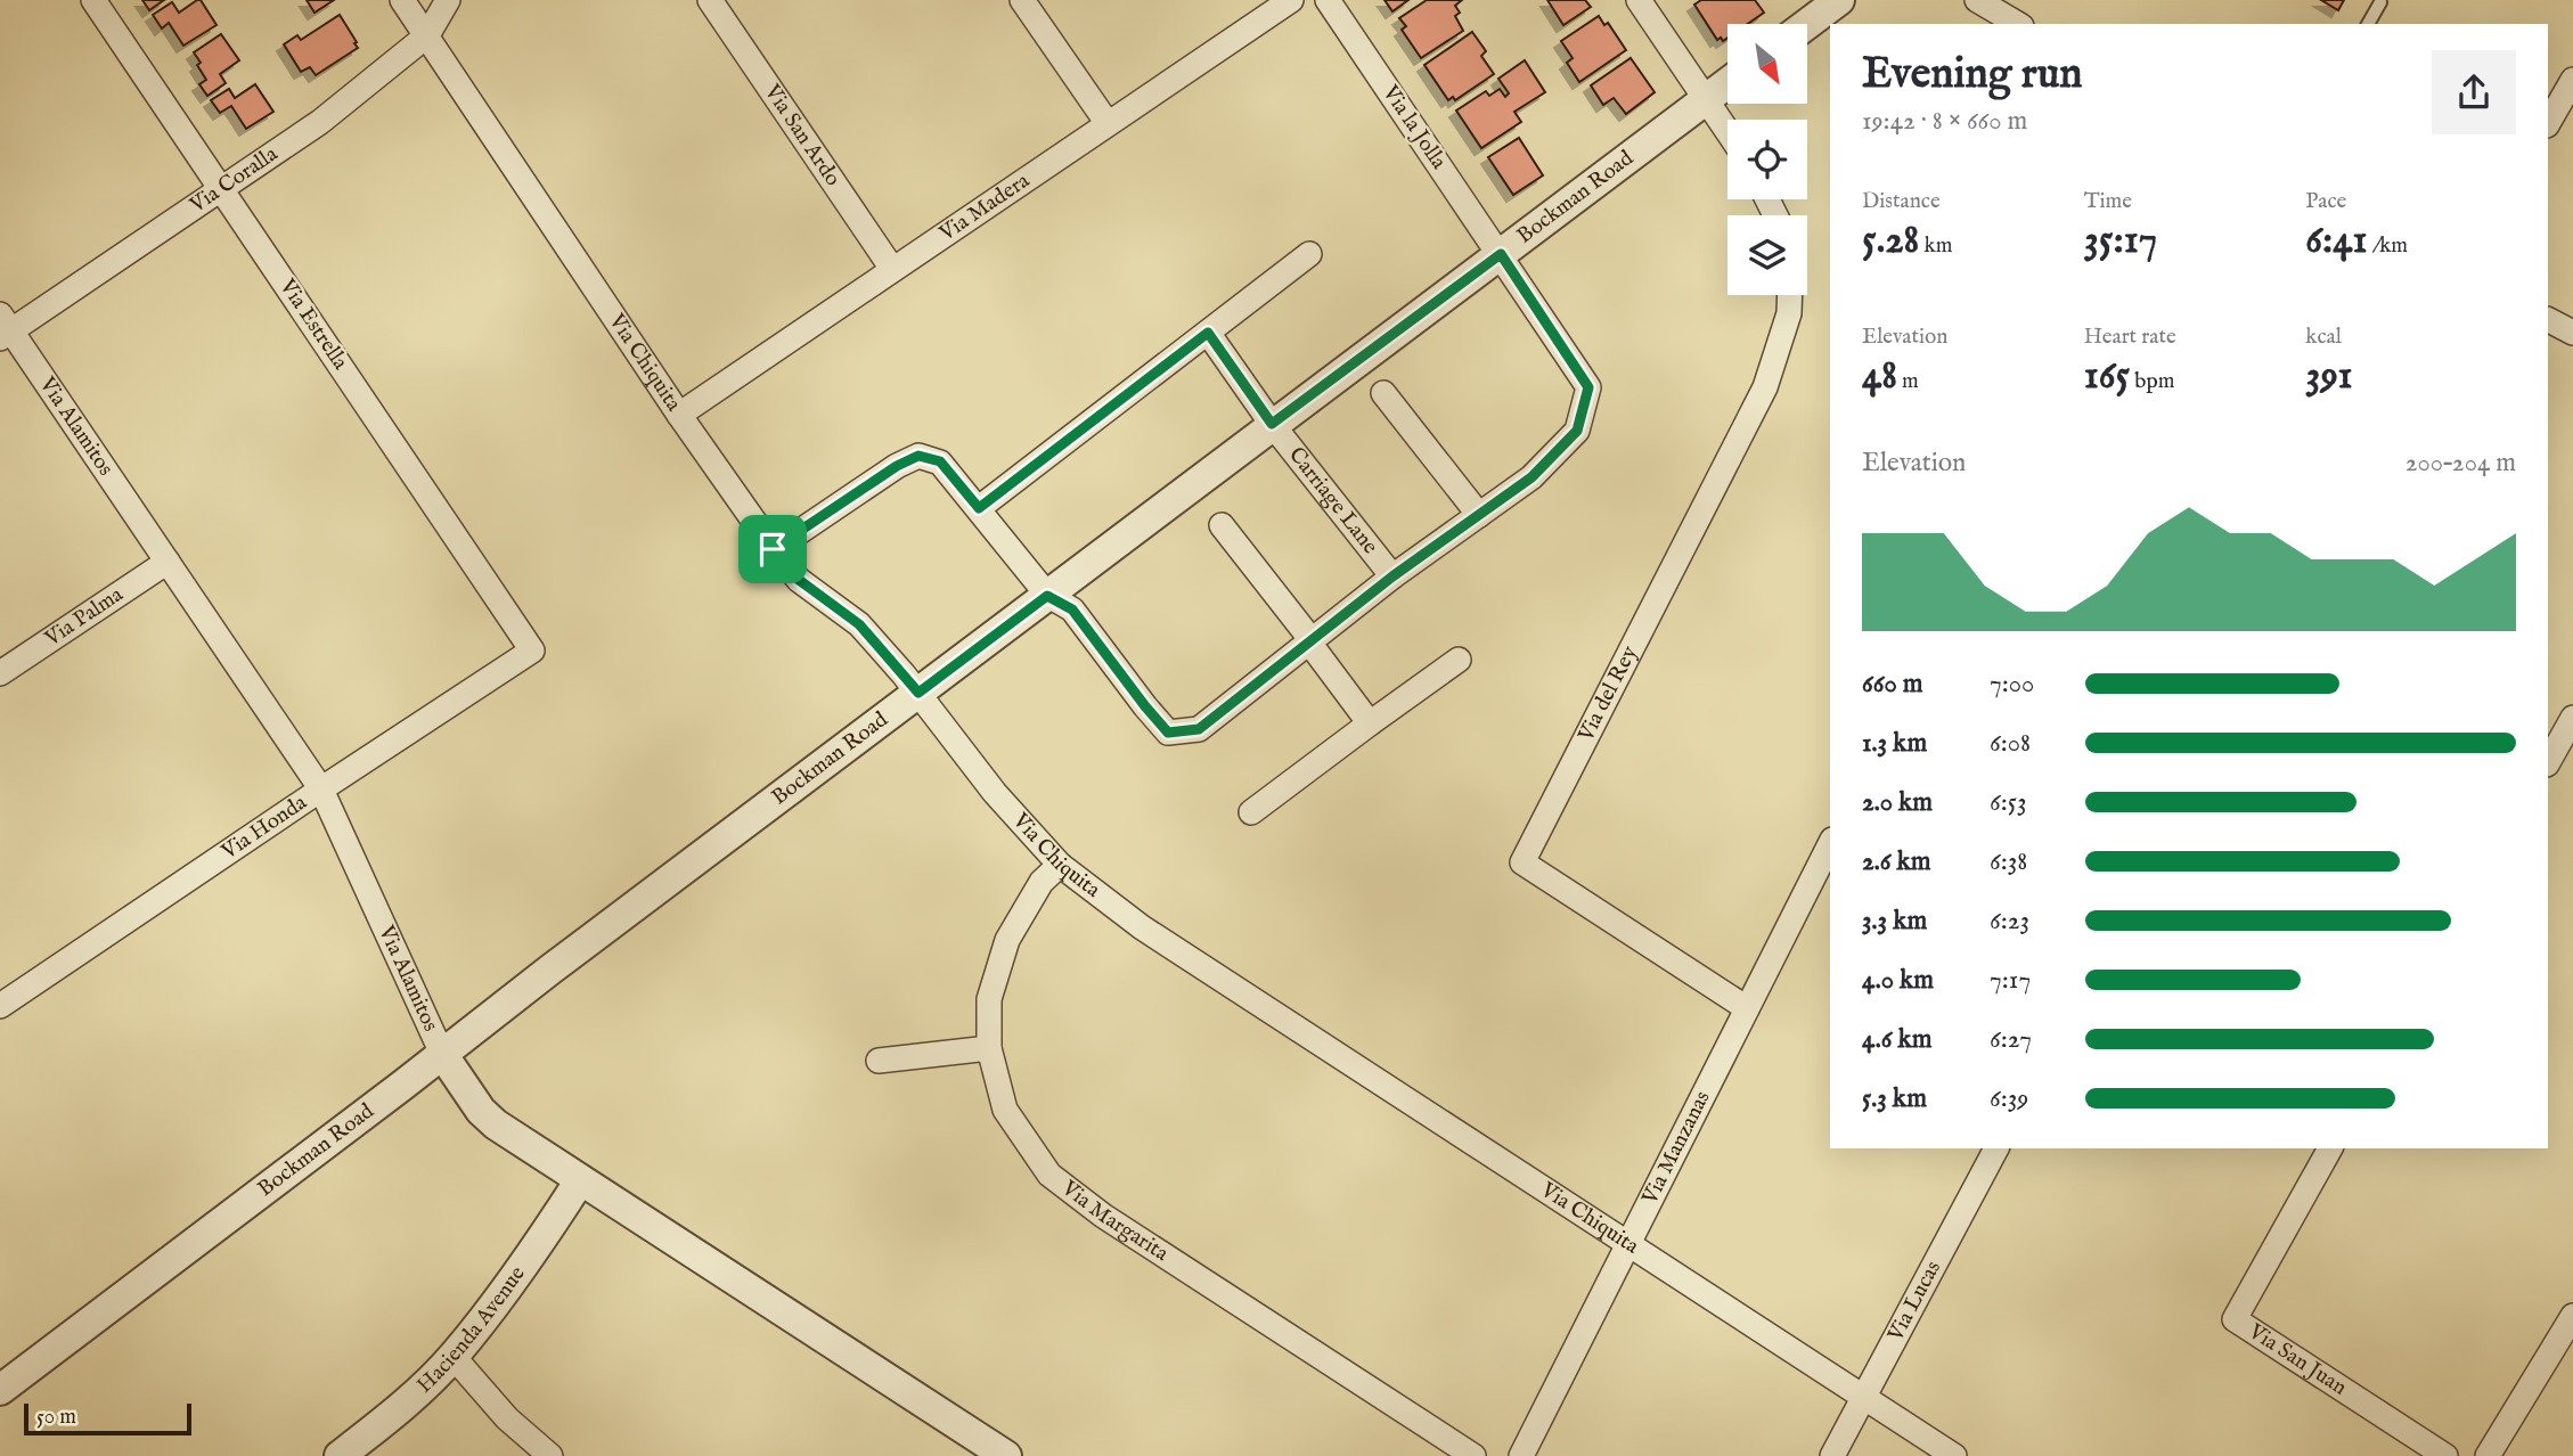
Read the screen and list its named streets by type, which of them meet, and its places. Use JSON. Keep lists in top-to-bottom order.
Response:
{
  "streets": {
    "street": [
      "Via la Jolla",
      "Via San Ardo",
      "Via Coralla",
      "Bockman Road",
      "Via Madera",
      "Via Estrella",
      "Via Chiquita",
      "Via Alamitos",
      "Carriage Lane",
      "Via Palma",
      "Via del Rey",
      "Via Honda",
      "Via Manzanas",
      "Via Margarita",
      "Via Lucas",
      "Hacienda Avenue",
      "Via San Juan"
    ]
  },
  "crossings": [
    ["Via la Jolla", "Bockman Road"],
    ["Via la Jolla", "Carriage Lane"],
    ["Via San Ardo", "Via Madera"],
    ["Via Coralla", "Via Estrella"],
    ["Via Coralla", "Via Chiquita"],
    ["Via Coralla", "Via Alamitos"],
    ["Bockman Road", "Via Chiquita"],
    ["Bockman Road", "Via Alamitos"],
    ["Bockman Road", "Carriage Lane"],
    ["Via Madera", "Via Chiquita"],
    ["Via Estrella", "Via Honda"],
    ["Via Chiquita", "Via Manzanas"],
    ["Via Chiquita", "Via Margarita"],
    ["Via Chiquita", "Via Lucas"],
    ["Via Alamitos", "Via Palma"],
    ["Via Alamitos", "Via Honda"],
    ["Via Alamitos", "Hacienda Avenue"],
    ["Via del Rey", "Via Manzanas"]
  ],
  "scale_bar": "50 m",
  "north": "bottom right",
  "page": {
    "heading": ["Evening run", "19:42 · 8 × 660 m"],
    "stats": [
      ["Distance", "5.28 km"],
      ["Time", "35:17"],
      ["Pace", "6:41 /km"],
      ["Elevation", "48 m"],
      ["Heart rate", "165 bpm"],
      ["kcal", "391"]
    ],
    "chart": ["Elevation", "200–204 m"],
    "list": [
      {
        "name": "660 m",
        "note": "7:00"
      },
      {
        "name": "1.3 km",
        "note": "6:08"
      },
      {
        "name": "2.0 km",
        "note": "6:53"
      },
      {
        "name": "2.6 km",
        "note": "6:38"
      },
      {
        "name": "3.3 km",
        "note": "6:23"
      },
      {
        "name": "4.0 km",
        "note": "7:17"
      },
      {
        "name": "4.6 km",
        "note": "6:27"
      },
      {
        "name": "5.3 km",
        "note": "6:39"
      }
    ],
    "scale": "50 m"
  }
}
